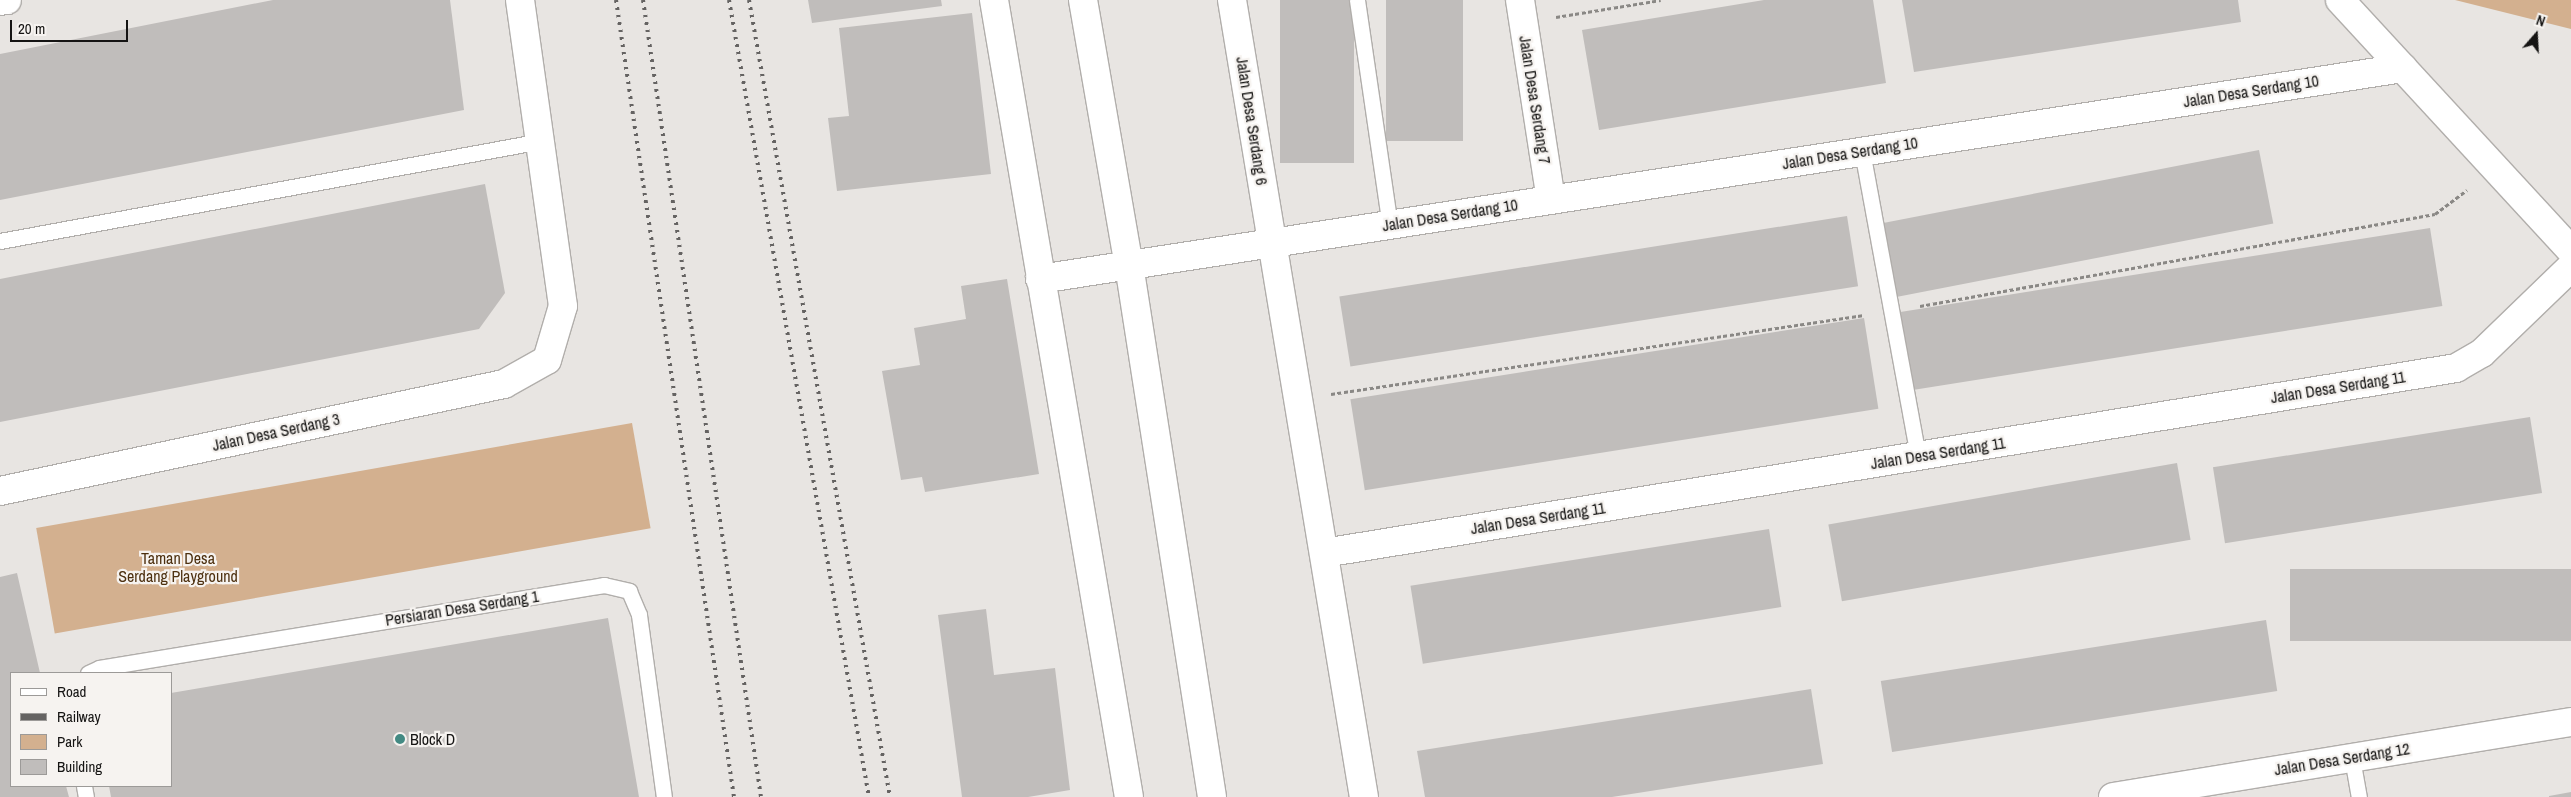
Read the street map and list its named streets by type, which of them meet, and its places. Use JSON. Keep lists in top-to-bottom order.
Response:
{
  "streets": {
    "street": [
      "Jalan Desa Serdang 10",
      "Jalan Desa Serdang 7",
      "Jalan Desa Serdang 6",
      "Jalan Desa Serdang 11",
      "Jalan Desa Serdang 3",
      "Jalan Desa Serdang 12"
    ],
    "lane": ["Persiaran Desa Serdang 1"]
  },
  "crossings": [
    ["Jalan Desa Serdang 10", "Jalan Desa Serdang 7"],
    ["Jalan Desa Serdang 10", "Jalan Desa Serdang 6"],
    ["Jalan Desa Serdang 6", "Jalan Desa Serdang 11"]
  ],
  "parks": ["Taman Desa Serdang Playground"],
  "places": ["Block D"],
  "legend": [
    "Road",
    "Railway",
    "Park",
    "Building"
  ],
  "scale_bar": "20 m",
  "north": "top"
}
